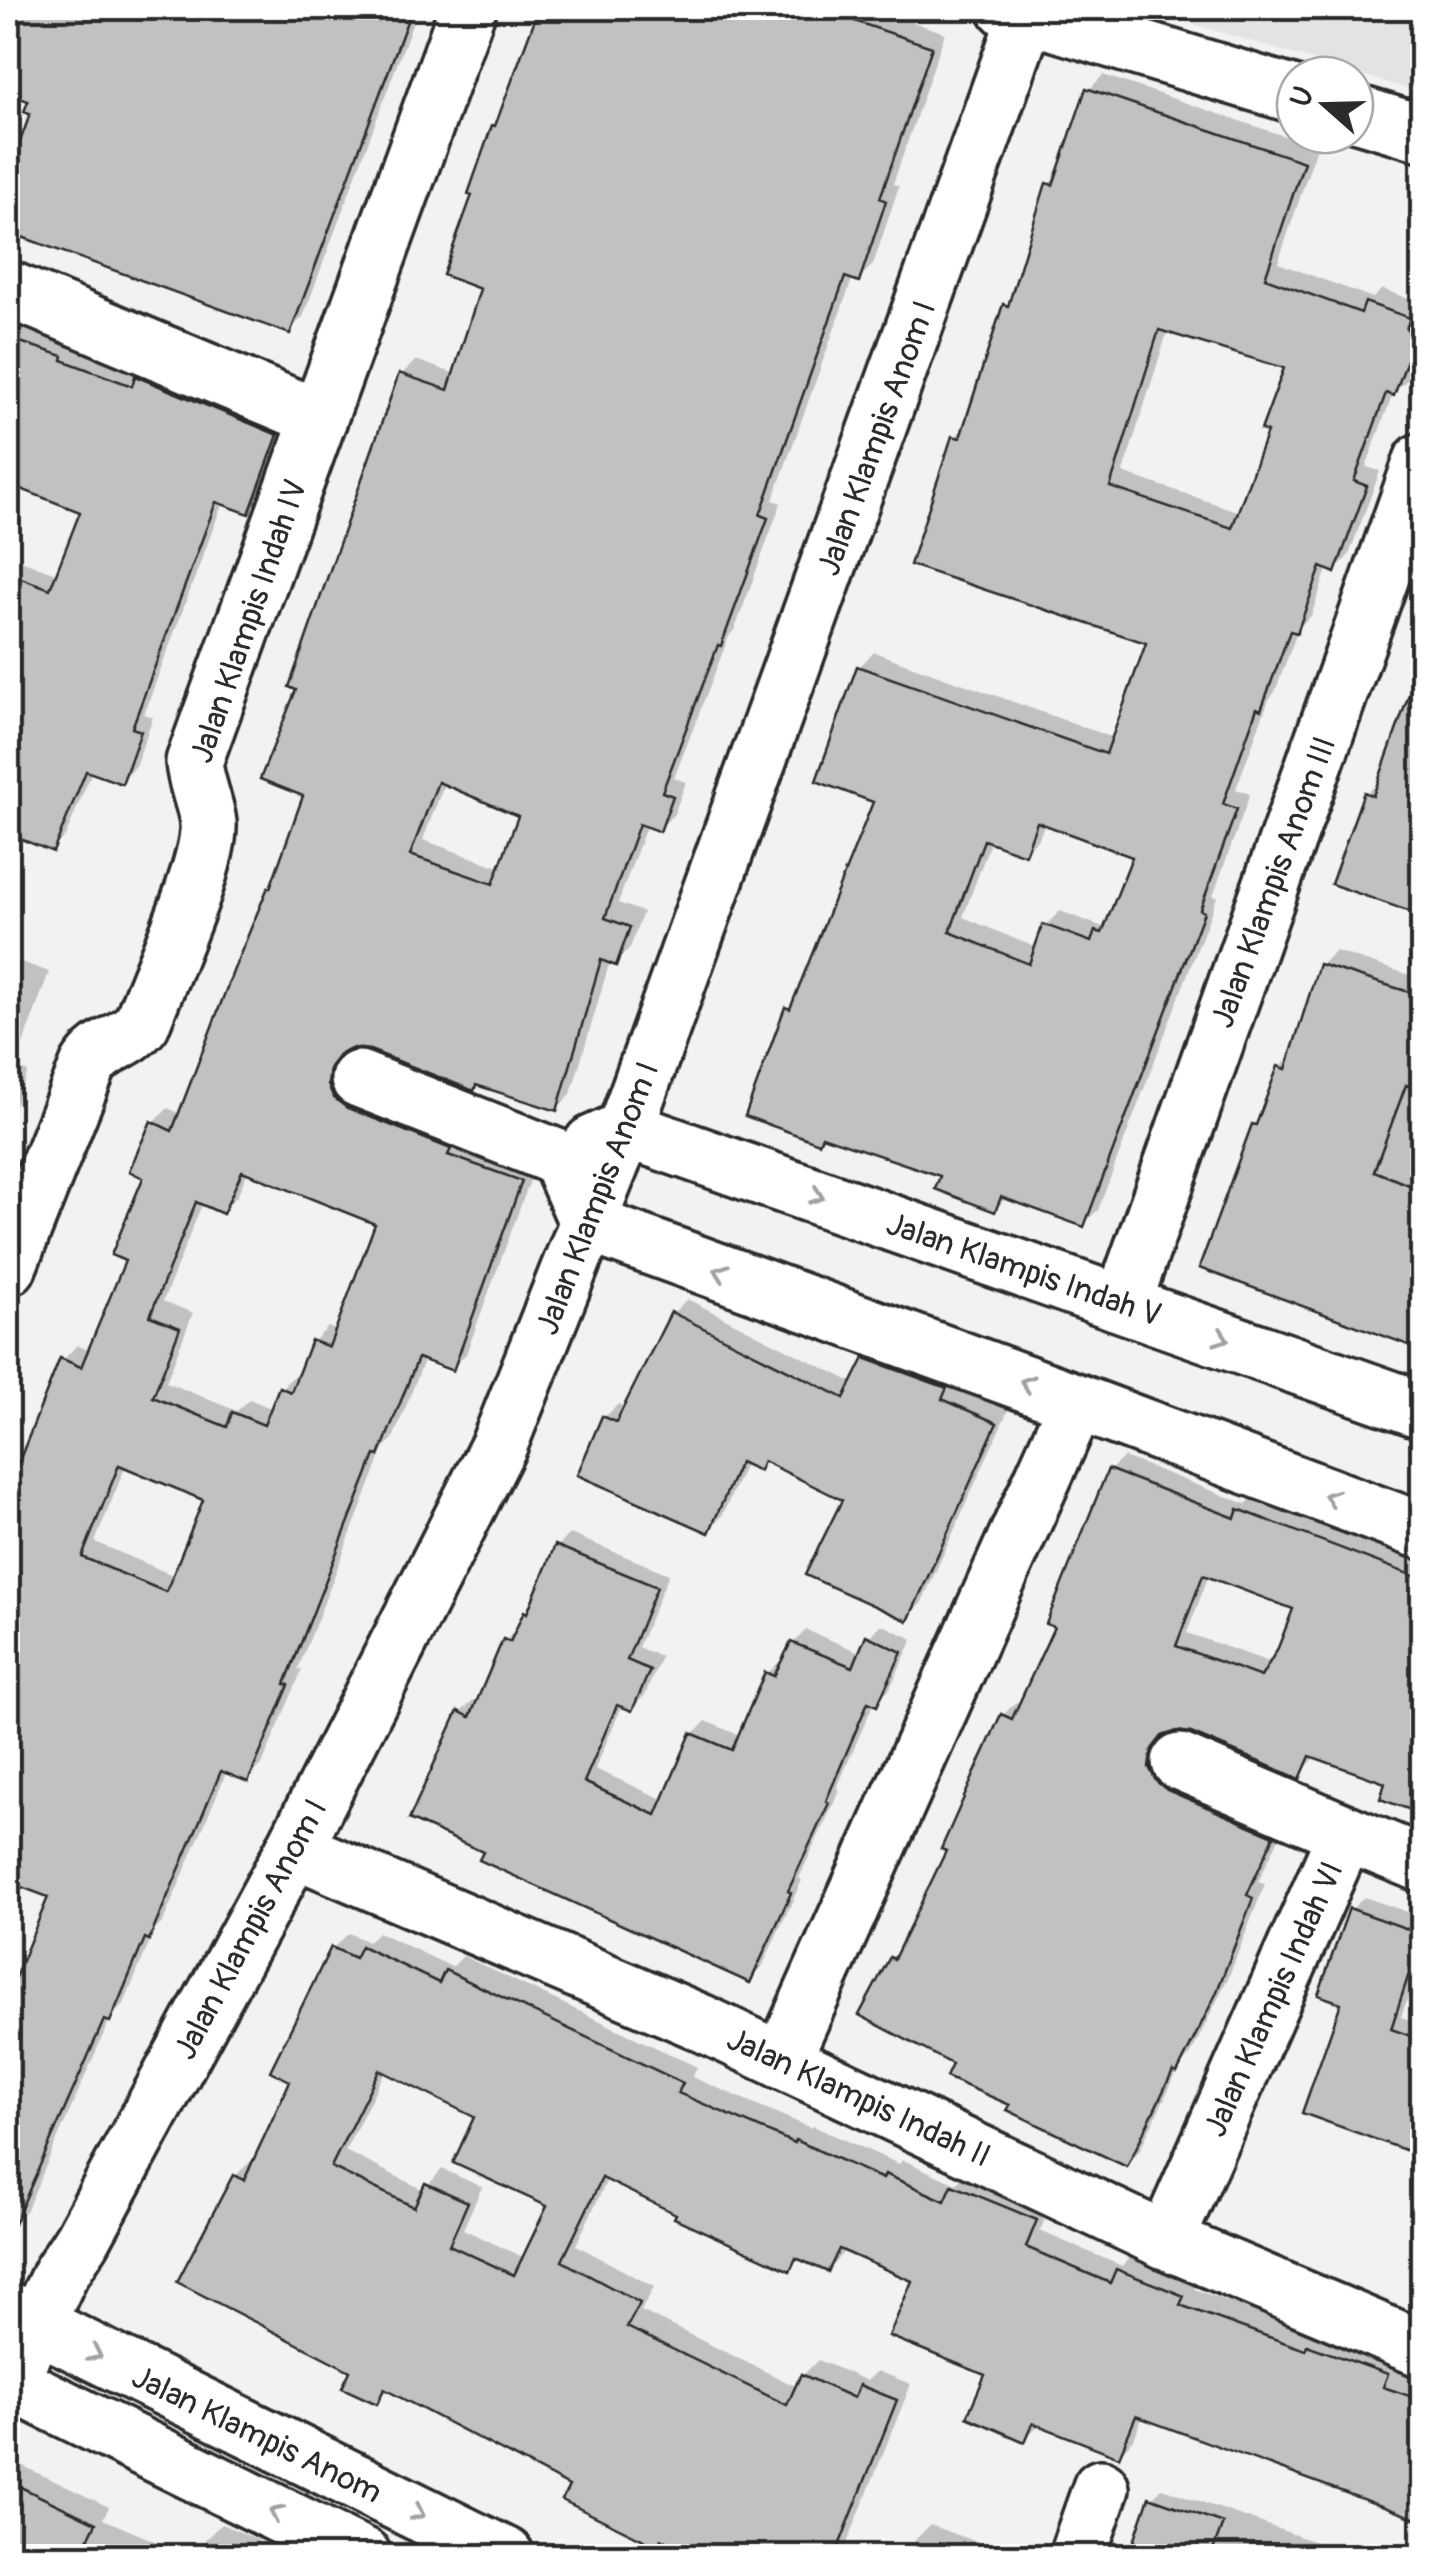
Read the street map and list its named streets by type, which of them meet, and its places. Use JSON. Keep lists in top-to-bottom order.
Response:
{
  "streets": {
    "street": [
      "Jalan Klampis Anom I",
      "Jalan Klampis Indah IV",
      "Jalan Klampis Anom III",
      "Jalan Klampis Indah V",
      "Jalan Klampis Indah VI",
      "Jalan Klampis Indah II",
      "Jalan Klampis Anom"
    ]
  },
  "crossings": [
    ["Jalan Klampis Anom I", "Jalan Klampis Indah V"],
    ["Jalan Klampis Anom I", "Jalan Klampis Indah II"],
    ["Jalan Klampis Anom I", "Jalan Klampis Anom"],
    ["Jalan Klampis Anom III", "Jalan Klampis Indah V"],
    ["Jalan Klampis Indah VI", "Jalan Klampis Indah II"]
  ],
  "north": "left"
}
